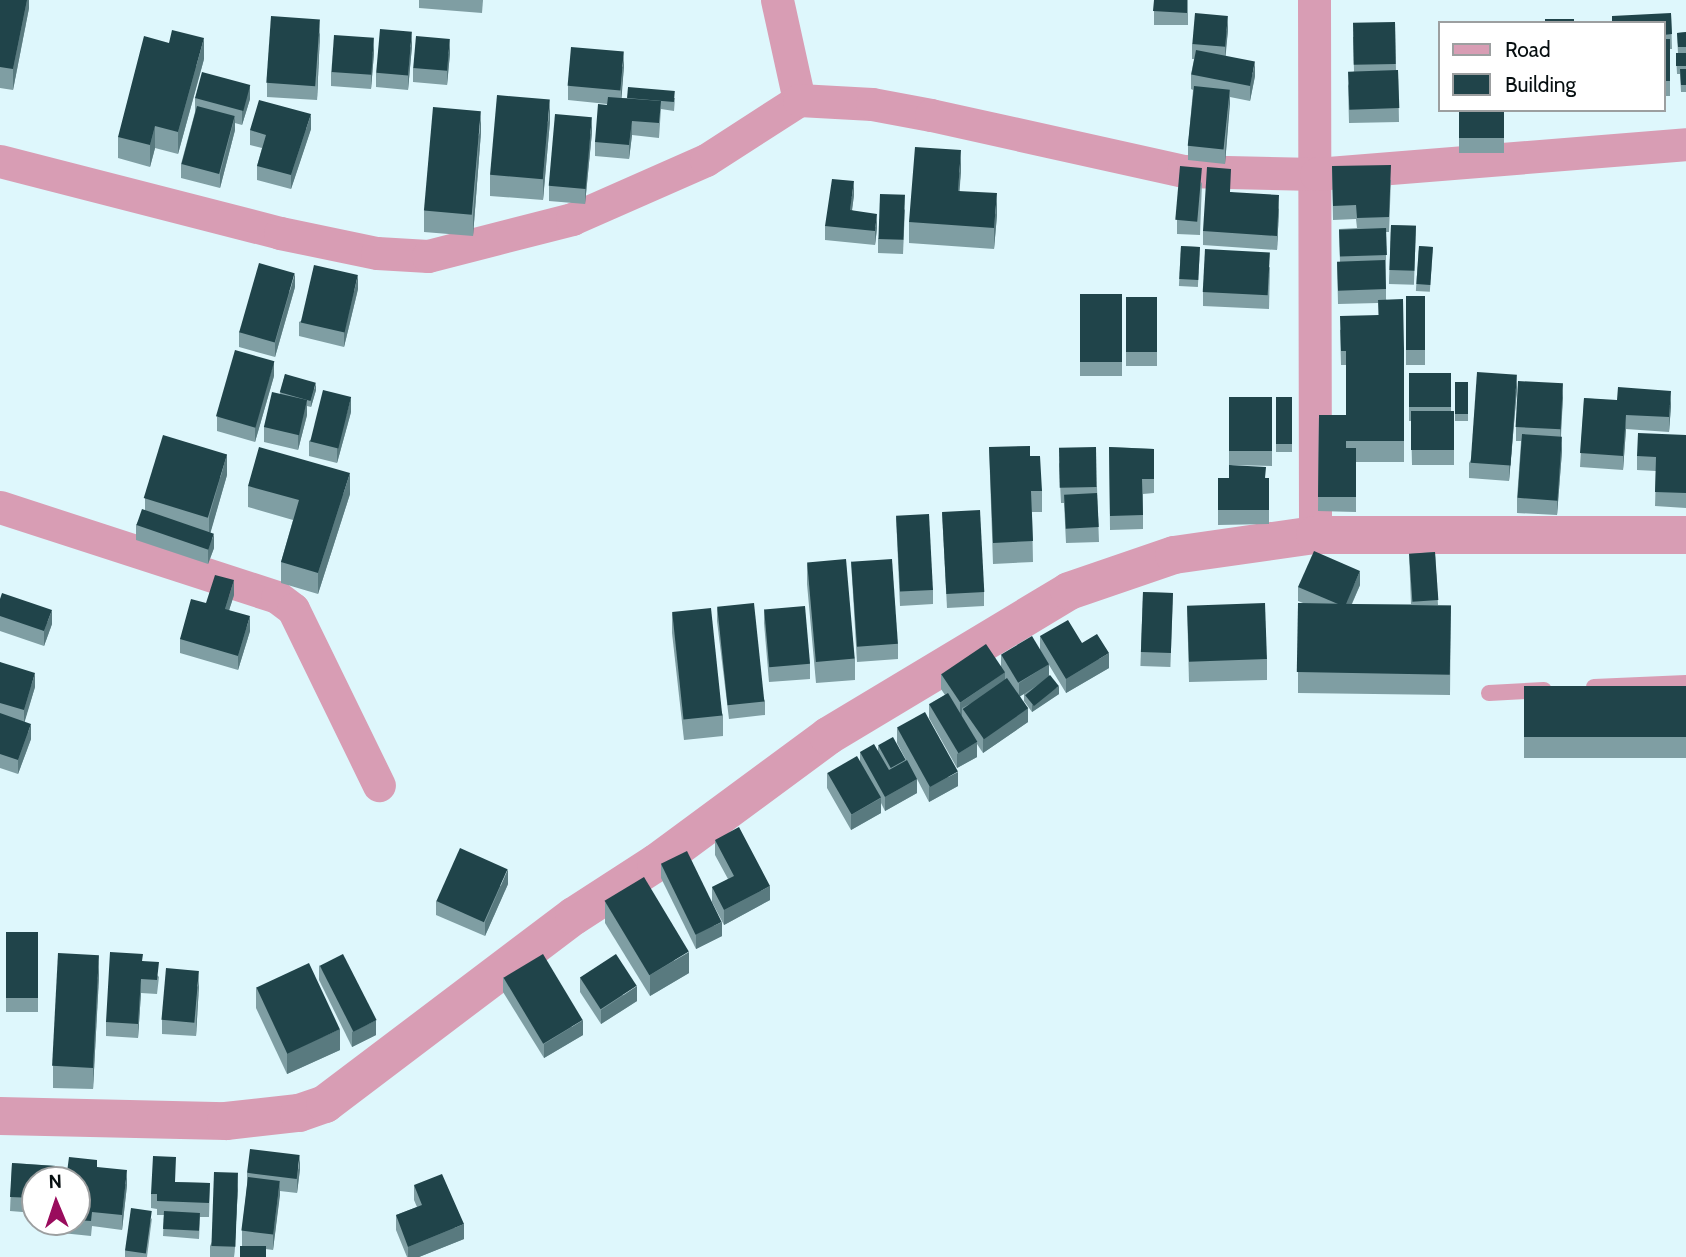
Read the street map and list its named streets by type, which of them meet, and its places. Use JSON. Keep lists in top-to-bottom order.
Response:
{
  "legend": ["Road", "Building"],
  "north": "top"
}
